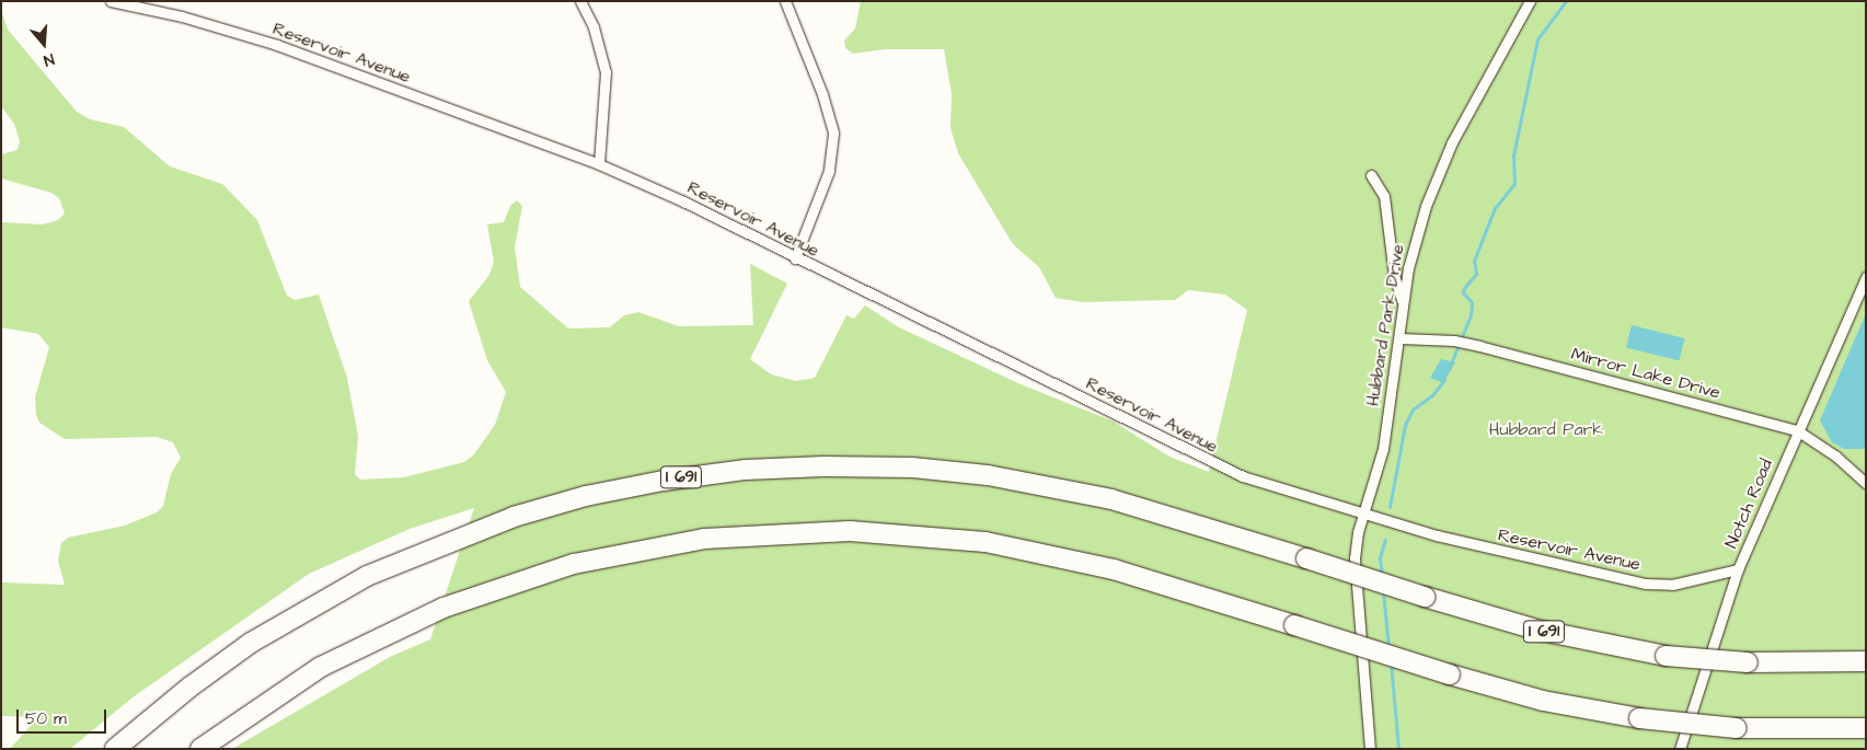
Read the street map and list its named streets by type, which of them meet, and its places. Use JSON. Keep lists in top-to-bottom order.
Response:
{
  "streets": {
    "highway": ["I 691"],
    "street": [
      "Reservoir Avenue",
      "Hubbard Park Drive",
      "Mirror Lake Drive",
      "Notch Road"
    ]
  },
  "crossings": [
    ["Reservoir Avenue", "Hubbard Park Drive"],
    ["Reservoir Avenue", "Notch Road"],
    ["Hubbard Park Drive", "Mirror Lake Drive"],
    ["Mirror Lake Drive", "Notch Road"]
  ],
  "parks": ["Hubbard Park"],
  "scale_bar": "50 m",
  "north": "bottom"
}
